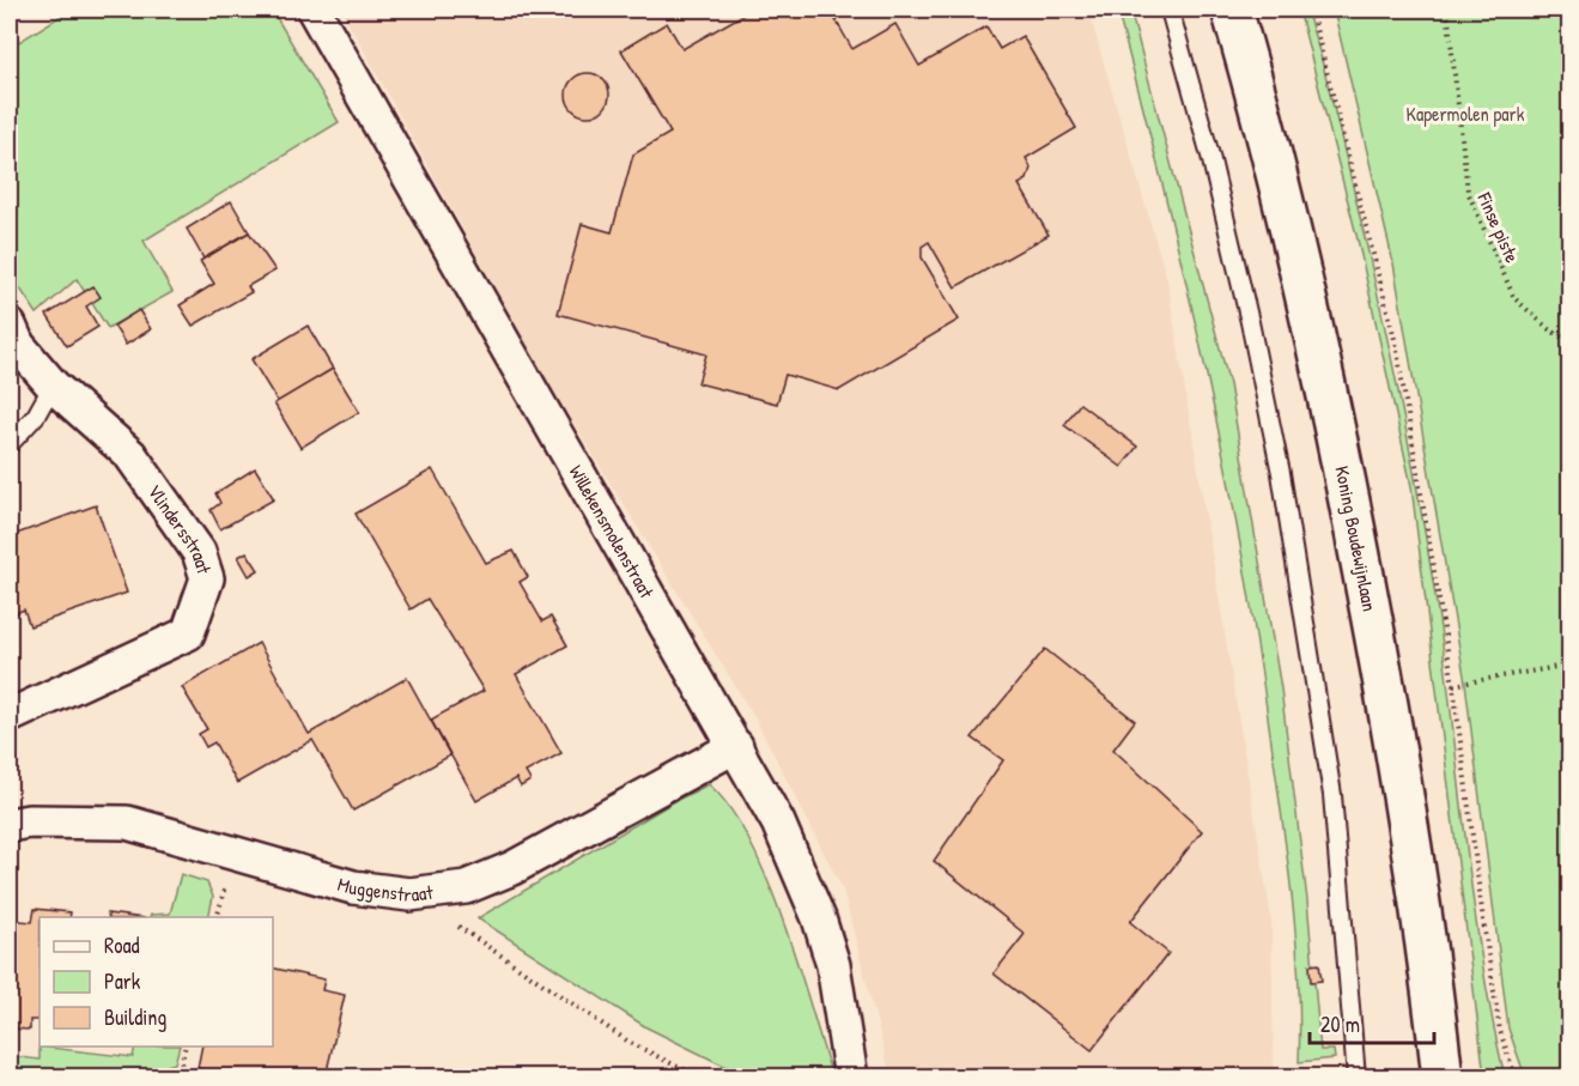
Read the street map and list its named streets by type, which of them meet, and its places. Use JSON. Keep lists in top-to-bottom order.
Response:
{
  "streets": {
    "main road": ["Koning Boudewijnlaan"],
    "street": ["Vlindersstraat", "Willekensmolenstraat", "Muggenstraat"],
    "path": ["Finse piste"]
  },
  "crossings": [
    ["Willekensmolenstraat", "Muggenstraat"]
  ],
  "parks": ["Kapermolen park"],
  "legend": ["Road", "Park", "Building"],
  "scale_bar": "20 m"
}
